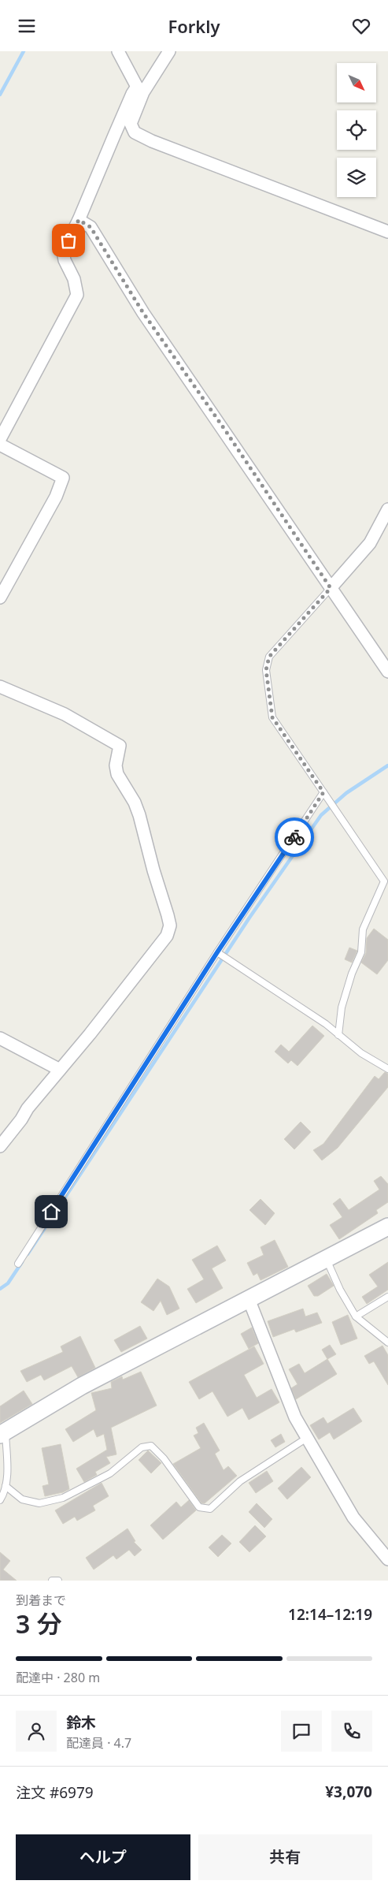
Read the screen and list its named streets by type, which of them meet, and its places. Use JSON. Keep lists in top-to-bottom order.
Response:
{
  "north": "bottom right",
  "page": {
    "header": "Forkly",
    "heading": ["3 分", "到着まで", "12:14–12:19"],
    "panel": [
      "鈴木",
      "配達員 · 4.7",
      "注文 #6979",
      "¥3,070"
    ],
    "bar": "配達中 · 280 m",
    "buttons": ["ヘルプ", "共有"]
  }
}
